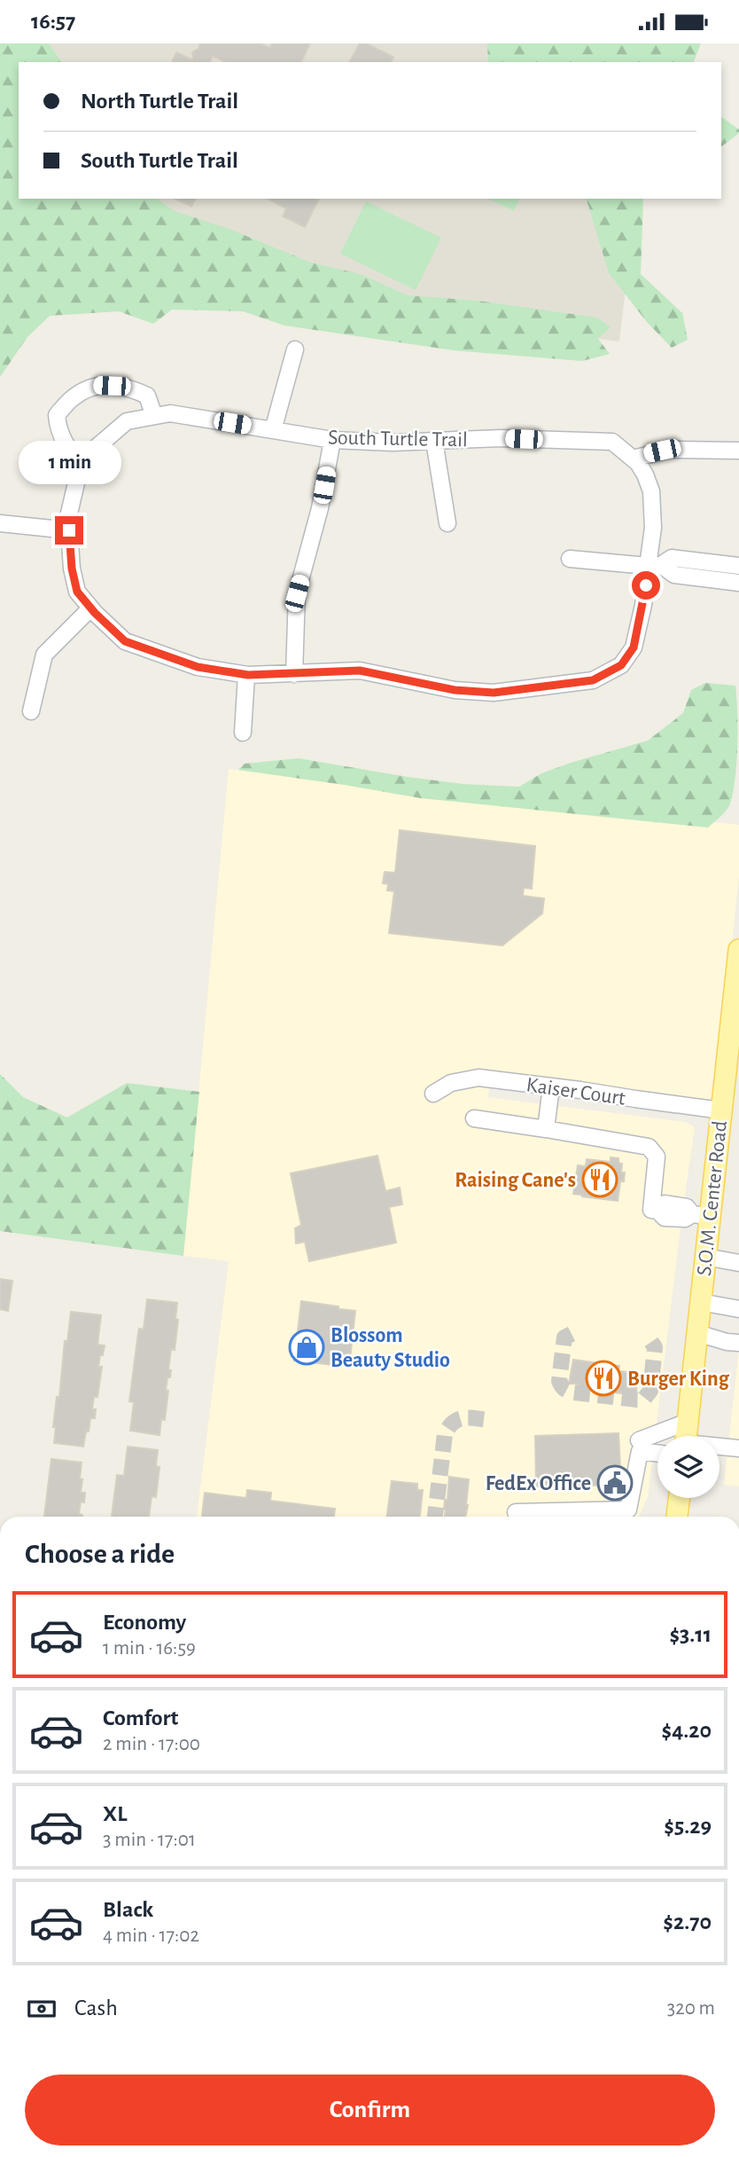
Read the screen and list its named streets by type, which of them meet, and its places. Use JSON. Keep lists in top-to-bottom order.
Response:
{
  "streets": {
    "main road": ["S.O.M. Center Road"],
    "street": ["South Turtle Trail", "Kaiser Court"]
  },
  "crossings": [
    ["Kaiser Court", "S.O.M. Center Road"]
  ],
  "places": {
    "restaurant": ["Raising Cane's", "Burger King"],
    "shop": ["Blossom Beauty Studio"],
    "public building": ["FedEx Office"]
  },
  "page": {
    "status": "16:57",
    "banner": ["North Turtle Trail", "South Turtle Trail"],
    "bubble": "1 min",
    "heading": "Choose a ride",
    "list": [
      {
        "name": "Economy",
        "note": "1 min · 16:59",
        "value": "$3.11"
      },
      {
        "name": "Comfort",
        "note": "2 min · 17:00",
        "value": "$4.20"
      },
      {
        "name": "XL",
        "note": "3 min · 17:01",
        "value": "$5.29"
      },
      {
        "name": "Black",
        "note": "4 min · 17:02",
        "value": "$2.70"
      }
    ],
    "pay": ["Cash", "320 m"],
    "buttons": "Confirm"
  }
}
